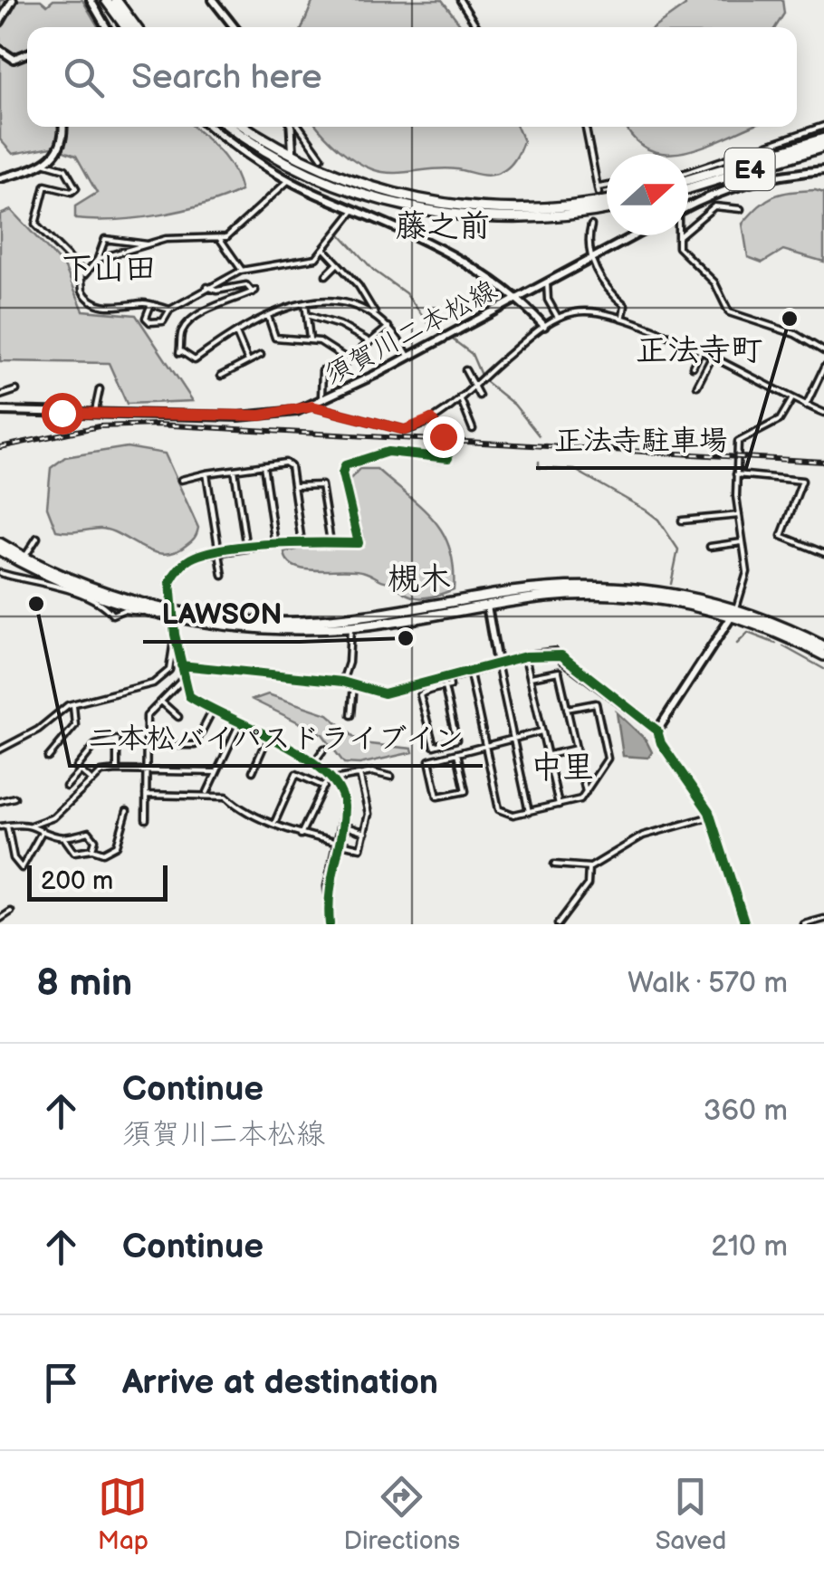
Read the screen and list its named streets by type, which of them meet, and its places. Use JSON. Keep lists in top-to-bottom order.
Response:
{
  "streets": {
    "highway": ["E4"],
    "street": ["須賀川二本松線"]
  },
  "districts": [
    "藤之前",
    "下山田",
    "正法寺町",
    "槻木",
    "中里"
  ],
  "places": ["正法寺駐車場", "二本松バイパスドライブイン", "LAWSON"],
  "scale_bar": "200 m",
  "north": "right",
  "page": {
    "search": "Search here",
    "scale": "200 m",
    "heading": ["8 min", "Walk · 570 m"],
    "list": [
      ["Continue", "須賀川二本松線", "360 m"],
      ["Continue", "210 m"],
      "Arrive at destination"
    ],
    "nav": ["Map", "Directions", "Saved"]
  }
}
